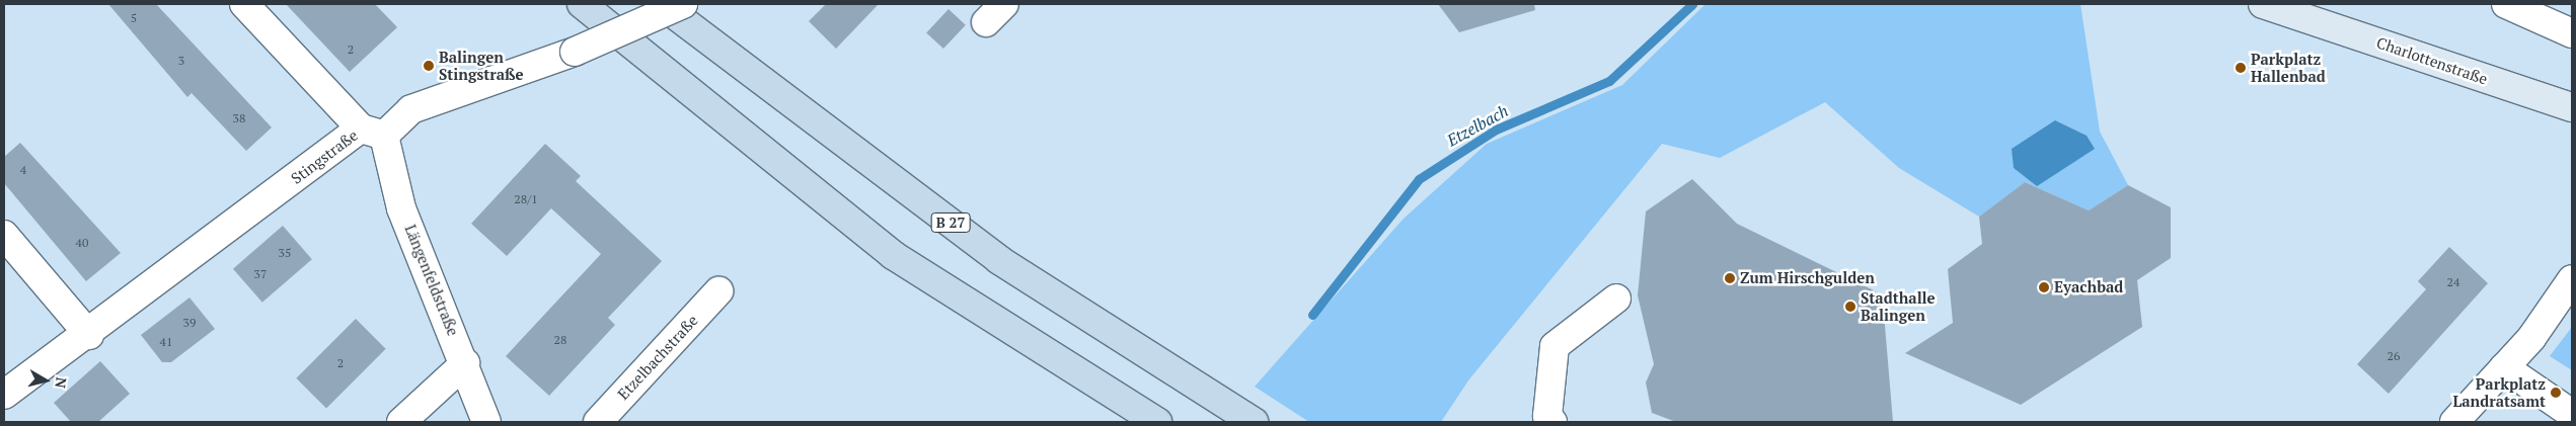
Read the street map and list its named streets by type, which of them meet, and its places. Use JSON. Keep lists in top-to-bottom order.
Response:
{
  "streets": {
    "highway": ["B 27"],
    "main road": ["Charlottenstraße"],
    "street": ["Stingstraße", "Längenfeldstraße", "Etzelbachstraße"]
  },
  "crossings": [
    ["Stingstraße", "Längenfeldstraße"]
  ],
  "water": ["Etzelbach"],
  "places": [
    "Balingen Stingstraße",
    "Parkplatz Hallenbad",
    "Zum Hirschgulden",
    "Eyachbad",
    "Stadthalle Balingen",
    "Parkplatz Landratsamt"
  ],
  "house_numbers": [
    "5",
    "2",
    "3",
    "38",
    "4",
    "28/1",
    "40",
    "35",
    "37",
    "24",
    "39",
    "28",
    "41",
    "26",
    "2"
  ],
  "north": "right"
}
